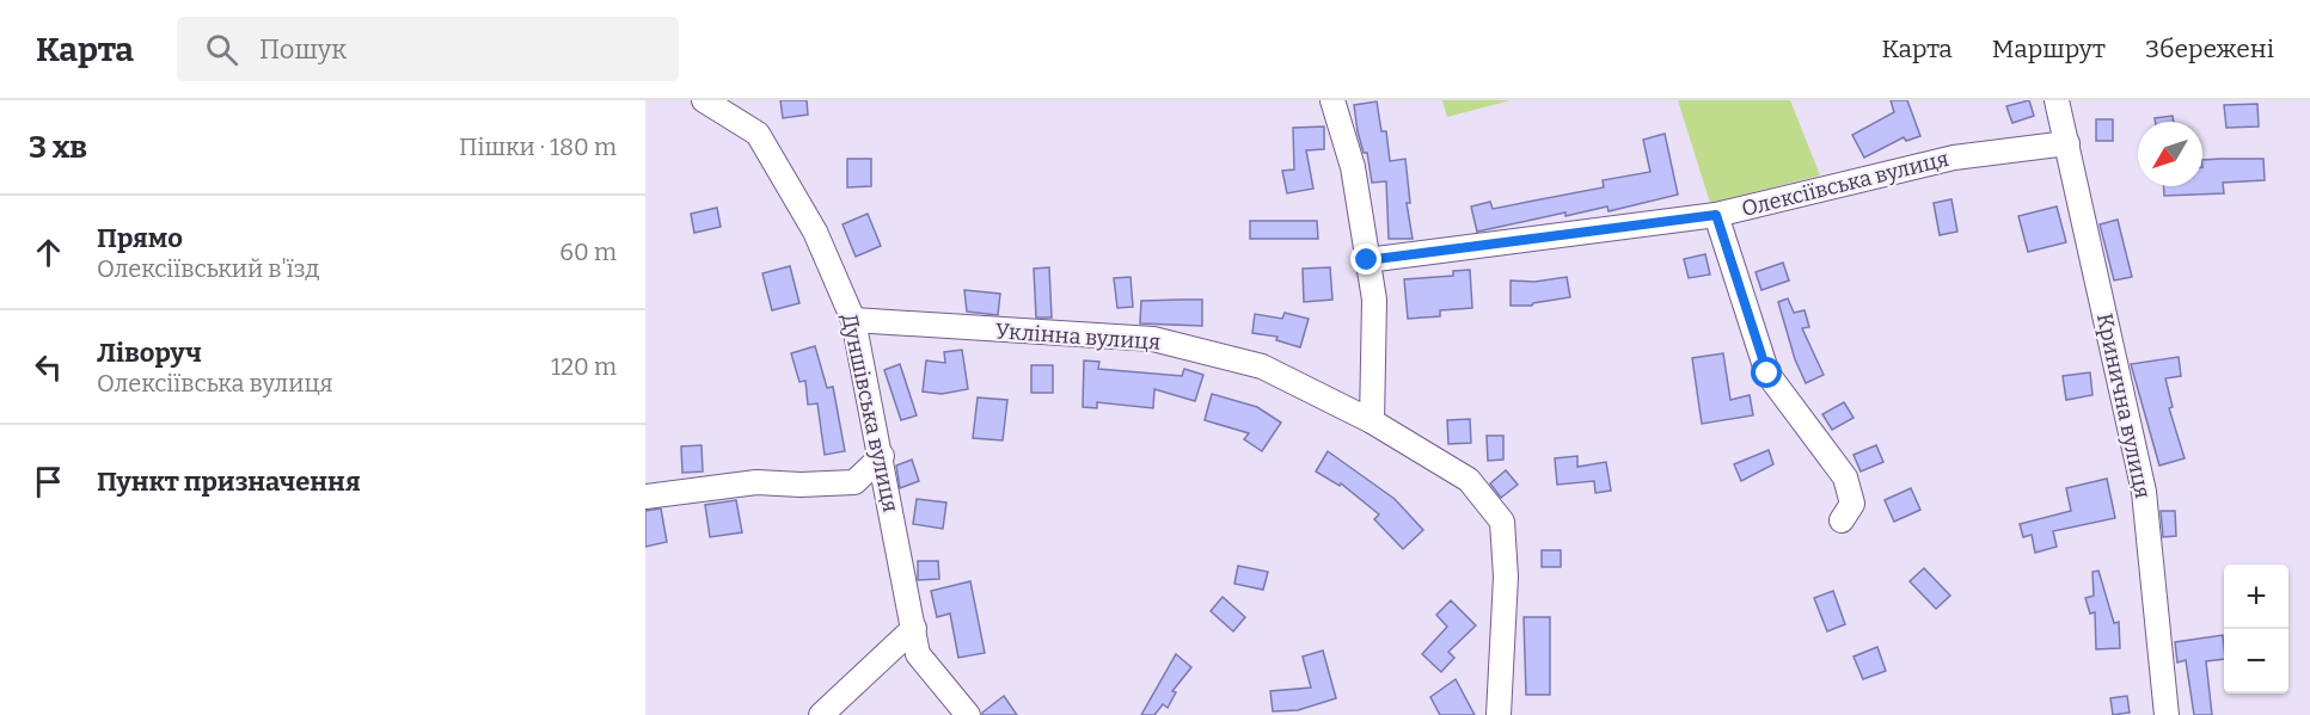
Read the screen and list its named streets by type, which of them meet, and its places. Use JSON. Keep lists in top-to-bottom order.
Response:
{
  "streets": {
    "street": [
      "Олексіївська вулиця",
      "Уклінна вулиця",
      "Кринична вулиця",
      "Дуншівська вулиця"
    ]
  },
  "crossings": [
    ["Олексіївська вулиця", "Кринична вулиця"],
    ["Уклінна вулиця", "Дуншівська вулиця"]
  ],
  "north": "bottom left",
  "page": {
    "header": "Карта",
    "search": "Пошук",
    "nav": ["Карта", "Маршрут", "Збережені"],
    "heading": ["3 хв", "Пішки · 180 m"],
    "list": [
      ["Прямо", "Олексіївський в'їзд", "60 m"],
      ["Ліворуч", "Олексіївська вулиця", "120 m"],
      "Пункт призначення"
    ],
    "map_buttons": ["+", "−"]
  }
}
